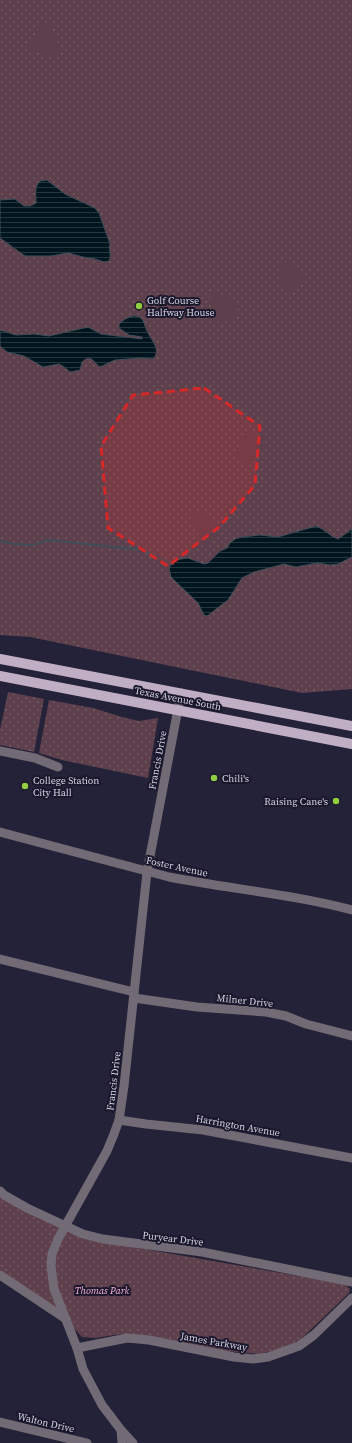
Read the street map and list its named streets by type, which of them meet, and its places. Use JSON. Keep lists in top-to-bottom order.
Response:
{
  "streets": {
    "main road": ["Texas Avenue South"],
    "street": [
      "Francis Drive",
      "Foster Avenue",
      "Milner Drive",
      "Harrington Avenue",
      "Puryear Drive",
      "James Parkway",
      "Walton Drive"
    ]
  },
  "crossings": [
    ["Texas Avenue South", "Francis Drive"],
    ["Francis Drive", "Foster Avenue"],
    ["Francis Drive", "Milner Drive"],
    ["Francis Drive", "Harrington Avenue"],
    ["Francis Drive", "Puryear Drive"],
    ["Francis Drive", "James Parkway"]
  ],
  "parks": ["Thomas Park"],
  "places": [
    "Golf Course Halfway House",
    "Chili's",
    "College Station City Hall",
    "Raising Cane's"
  ]
}
